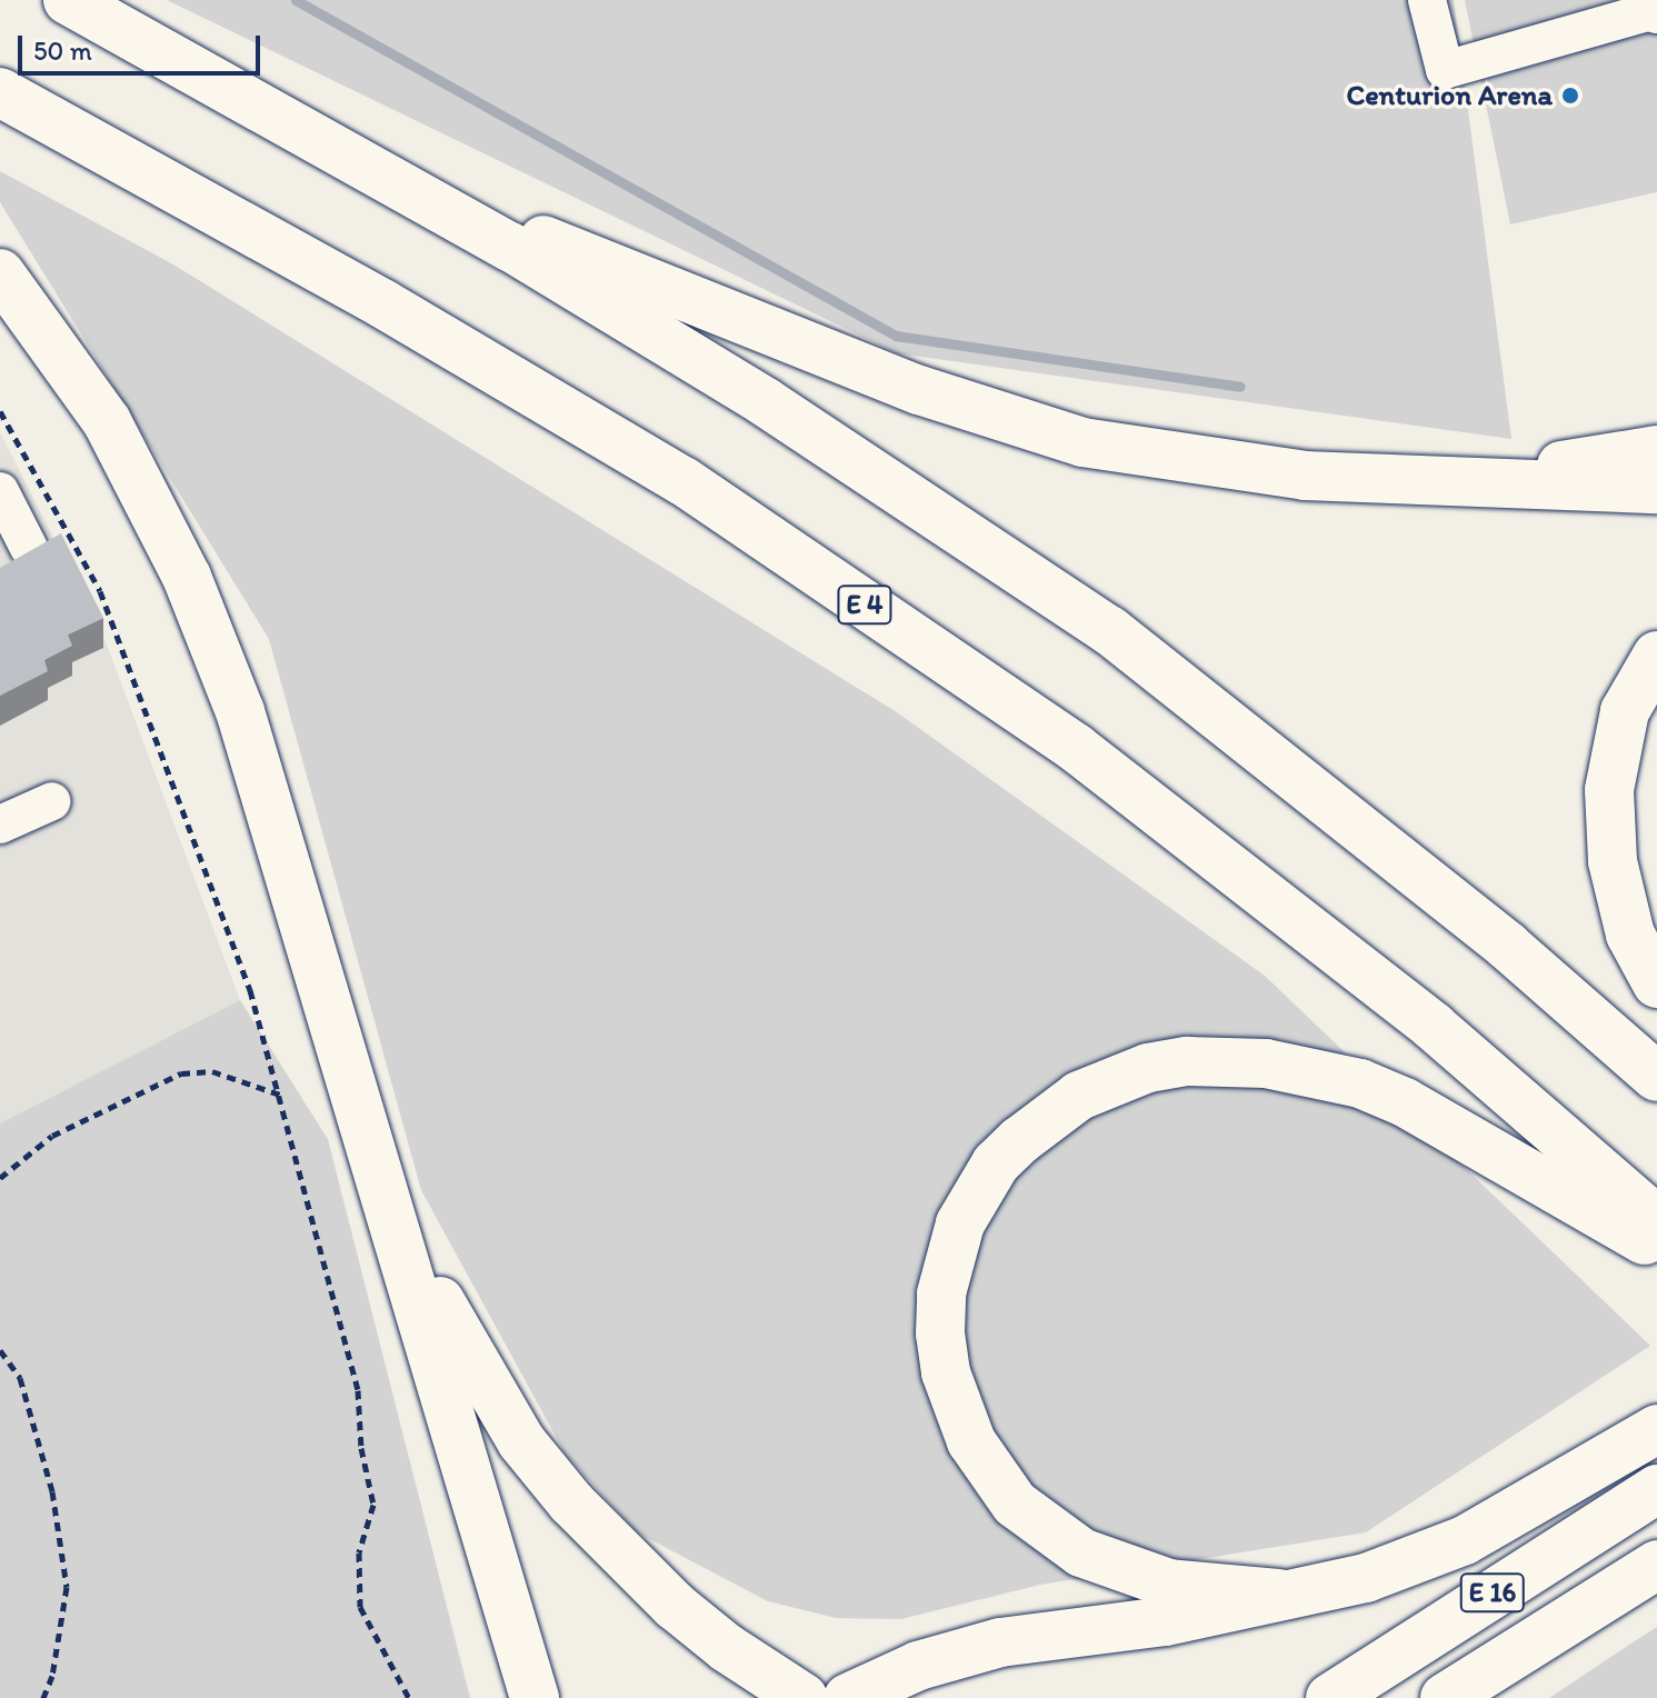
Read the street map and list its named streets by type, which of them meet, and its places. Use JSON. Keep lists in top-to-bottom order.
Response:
{
  "streets": {
    "highway": ["E 4", "E 16"]
  },
  "places": ["Centurion Arena"],
  "scale_bar": "50 m"
}
